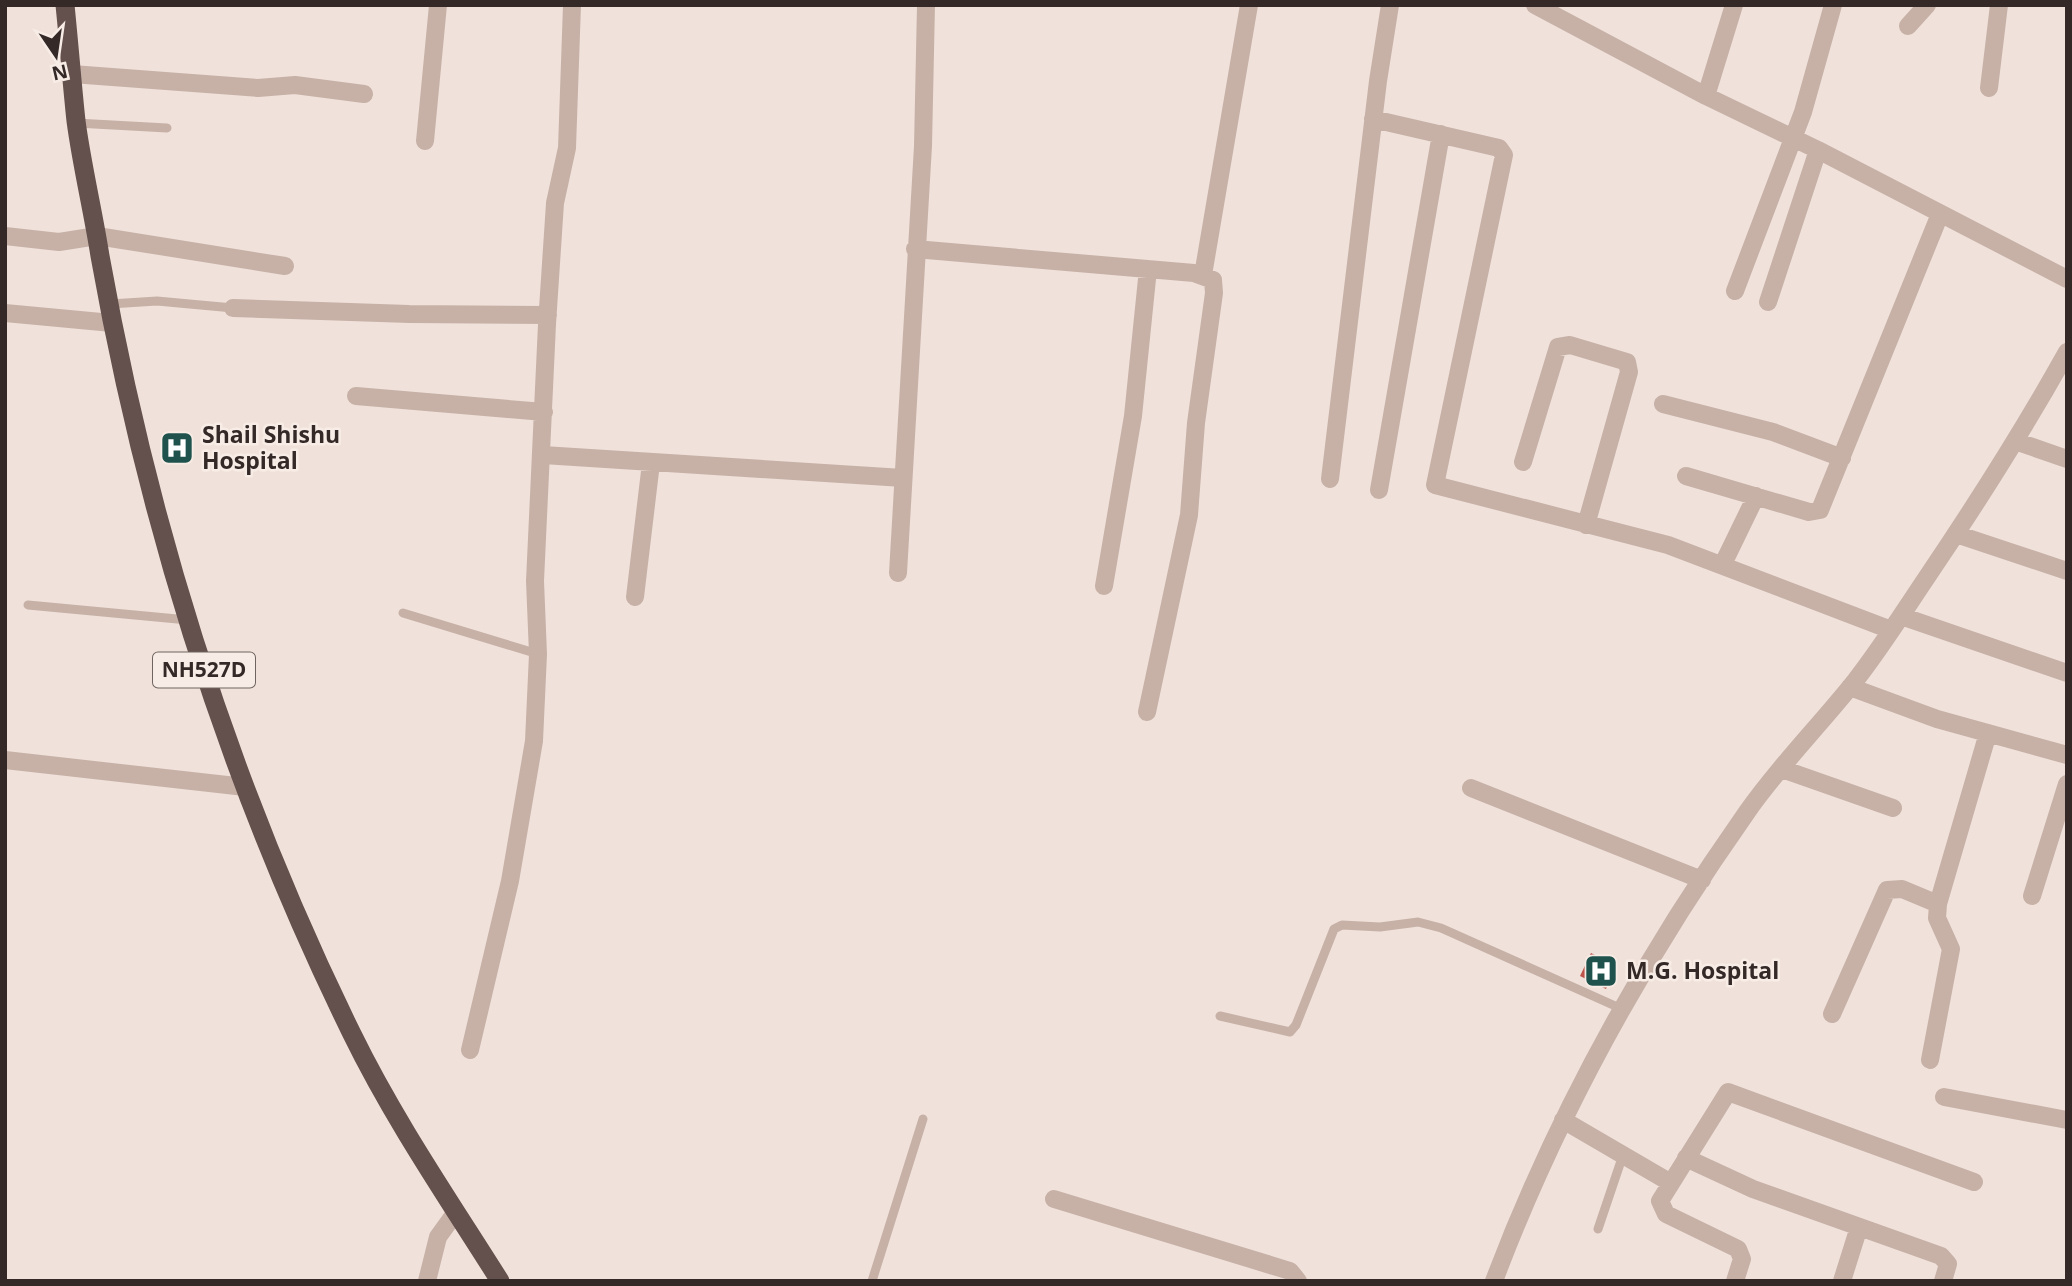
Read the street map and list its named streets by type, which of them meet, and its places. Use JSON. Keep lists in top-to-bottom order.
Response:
{
  "streets": {
    "highway": ["NH527D"]
  },
  "places": {
    "hospital": ["Shail Shishu Hospital", "M.G. Hospital"]
  },
  "north": "bottom"
}
